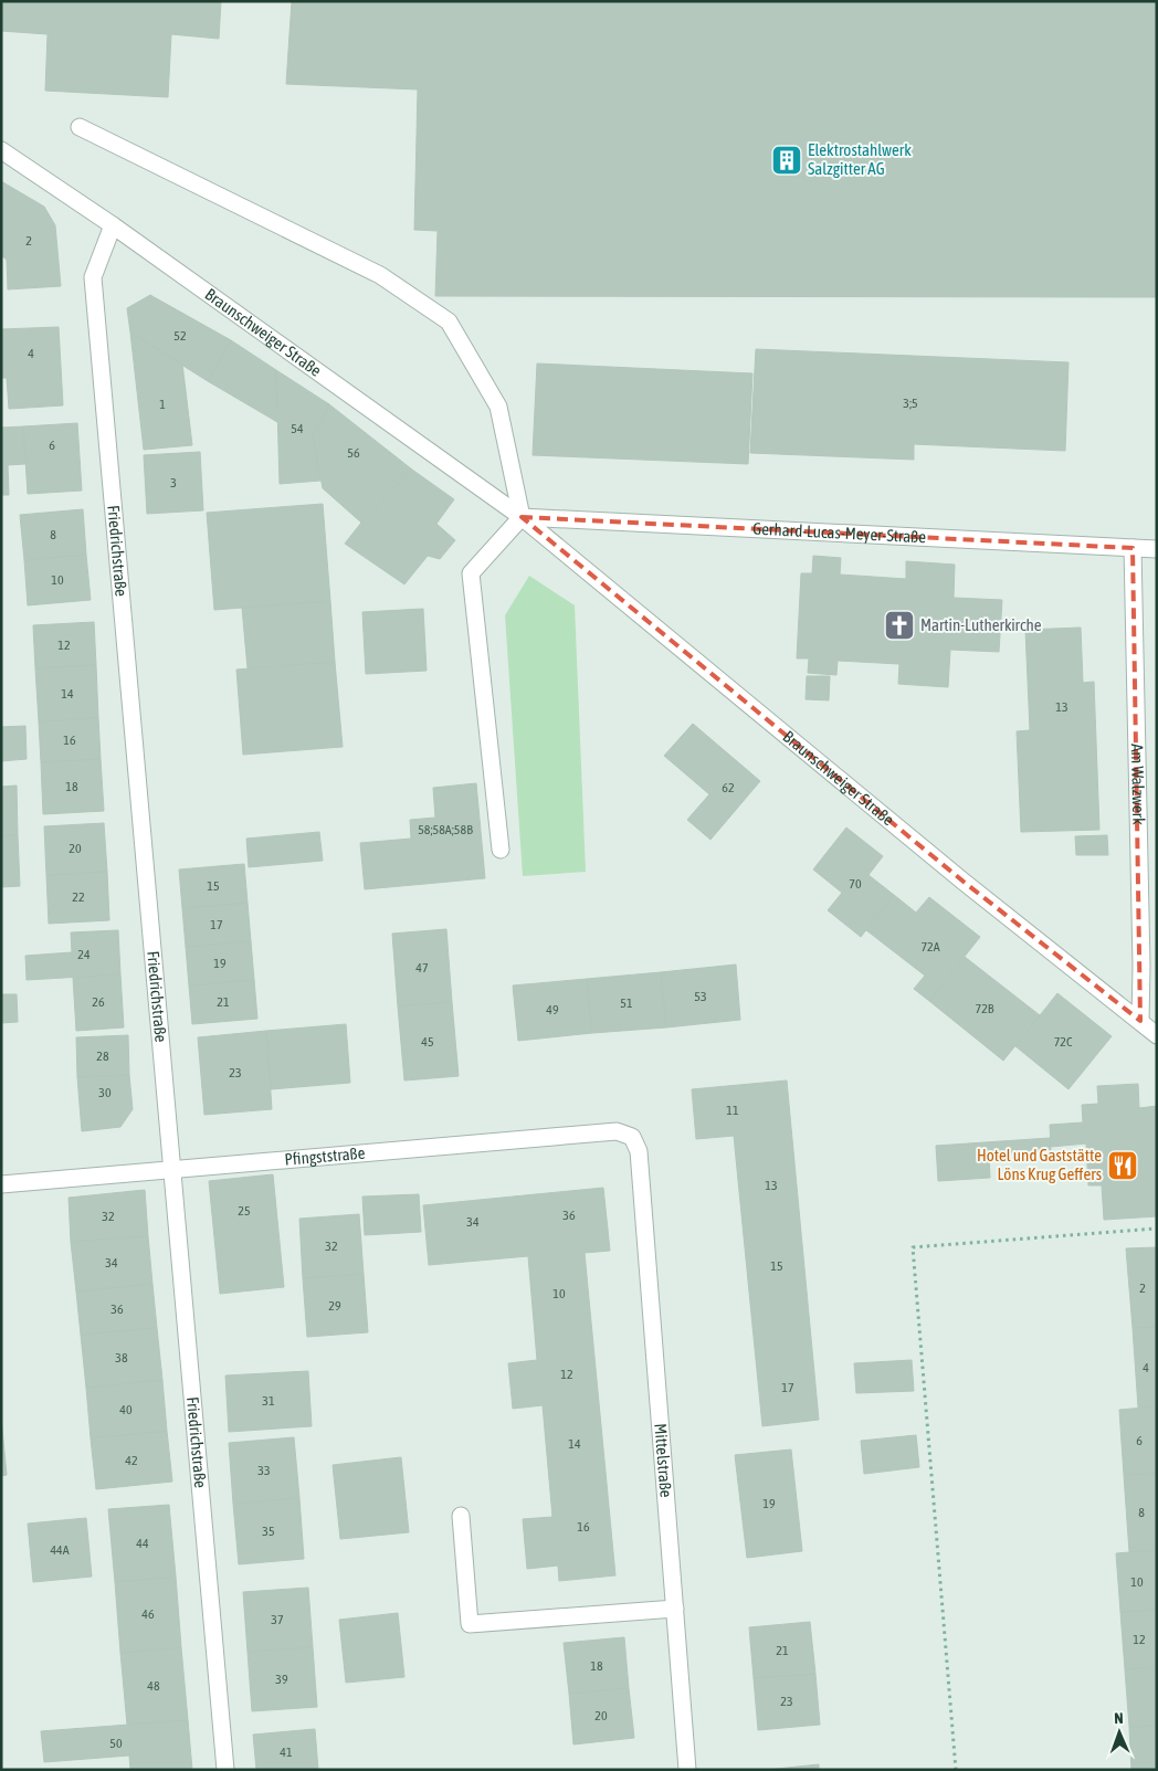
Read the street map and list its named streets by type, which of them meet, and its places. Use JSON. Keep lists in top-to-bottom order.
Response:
{
  "streets": {
    "street": [
      "Braunschweiger Straße",
      "Gerhard-Lucas-Meyer-Straße",
      "Friedrichstraße",
      "Am Walzwerk",
      "Pfingststraße",
      "Mittelstraße"
    ]
  },
  "crossings": [
    ["Braunschweiger Straße", "Gerhard-Lucas-Meyer-Straße"],
    ["Braunschweiger Straße", "Friedrichstraße"],
    ["Braunschweiger Straße", "Am Walzwerk"],
    ["Gerhard-Lucas-Meyer-Straße", "Am Walzwerk"],
    ["Friedrichstraße", "Pfingststraße"],
    ["Pfingststraße", "Mittelstraße"]
  ],
  "places": {
    "building": ["Elektrostahlwerk Salzgitter AG"],
    "church": ["Martin-Lutherkirche"],
    "restaurant": ["Hotel und Gaststätte Löns Krug Geffers"]
  },
  "house_numbers": [
    "2",
    "52",
    "4",
    "3;5",
    "1",
    "54",
    "6",
    "56",
    "3",
    "8",
    "10",
    "12",
    "14",
    "13",
    "16",
    "18",
    "62",
    "58;58A;58B",
    "20",
    "70",
    "15",
    "22",
    "17",
    "72A",
    "24",
    "19",
    "47",
    "53",
    "26",
    "21",
    "51",
    "72B",
    "49",
    "45",
    "72C",
    "28",
    "23",
    "30",
    "11",
    "13",
    "25",
    "36",
    "32",
    "34",
    "32",
    "34",
    "15",
    "2",
    "10",
    "29",
    "36",
    "38",
    "4",
    "12",
    "17",
    "31",
    "40",
    "6",
    "14",
    "42",
    "33",
    "19",
    "8",
    "16",
    "35",
    "44",
    "44A",
    "10",
    "46",
    "37",
    "12",
    "21",
    "18",
    "39",
    "48",
    "23",
    "20",
    "50",
    "41"
  ],
  "north": "top"
}
